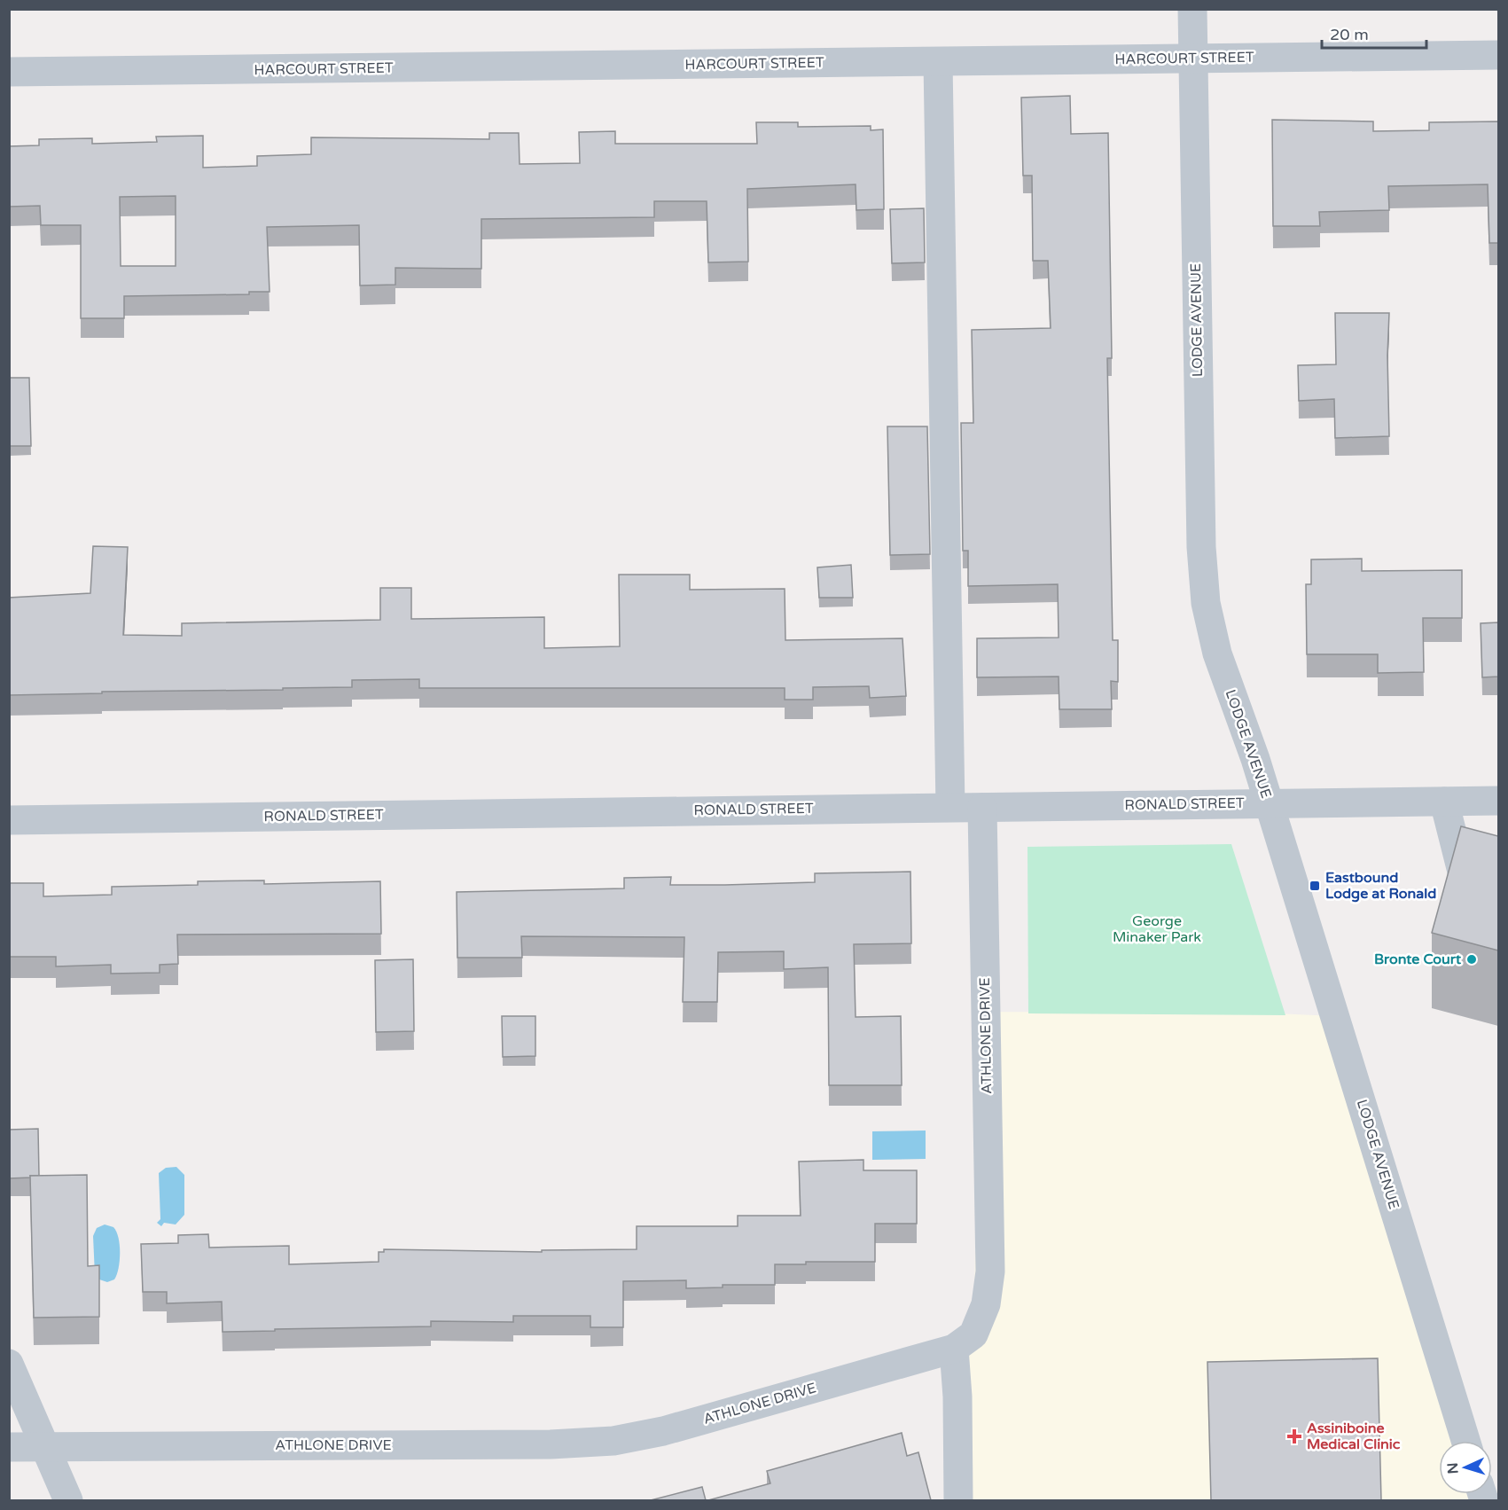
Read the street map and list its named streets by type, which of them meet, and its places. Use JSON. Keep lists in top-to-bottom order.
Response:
{
  "streets": {
    "street": [
      "HARCOURT STREET",
      "LODGE AVENUE",
      "RONALD STREET",
      "ATHLONE DRIVE"
    ]
  },
  "crossings": [
    ["HARCOURT STREET", "LODGE AVENUE"],
    ["LODGE AVENUE", "RONALD STREET"],
    ["RONALD STREET", "ATHLONE DRIVE"]
  ],
  "parks": ["George Minaker Park"],
  "places": {
    "transit": ["Eastbound Lodge at Ronald"],
    "other": ["Bronte Court"],
    "health": ["Assiniboine Medical Clinic"]
  },
  "scale_bar": "20 m",
  "north": "left"
}
